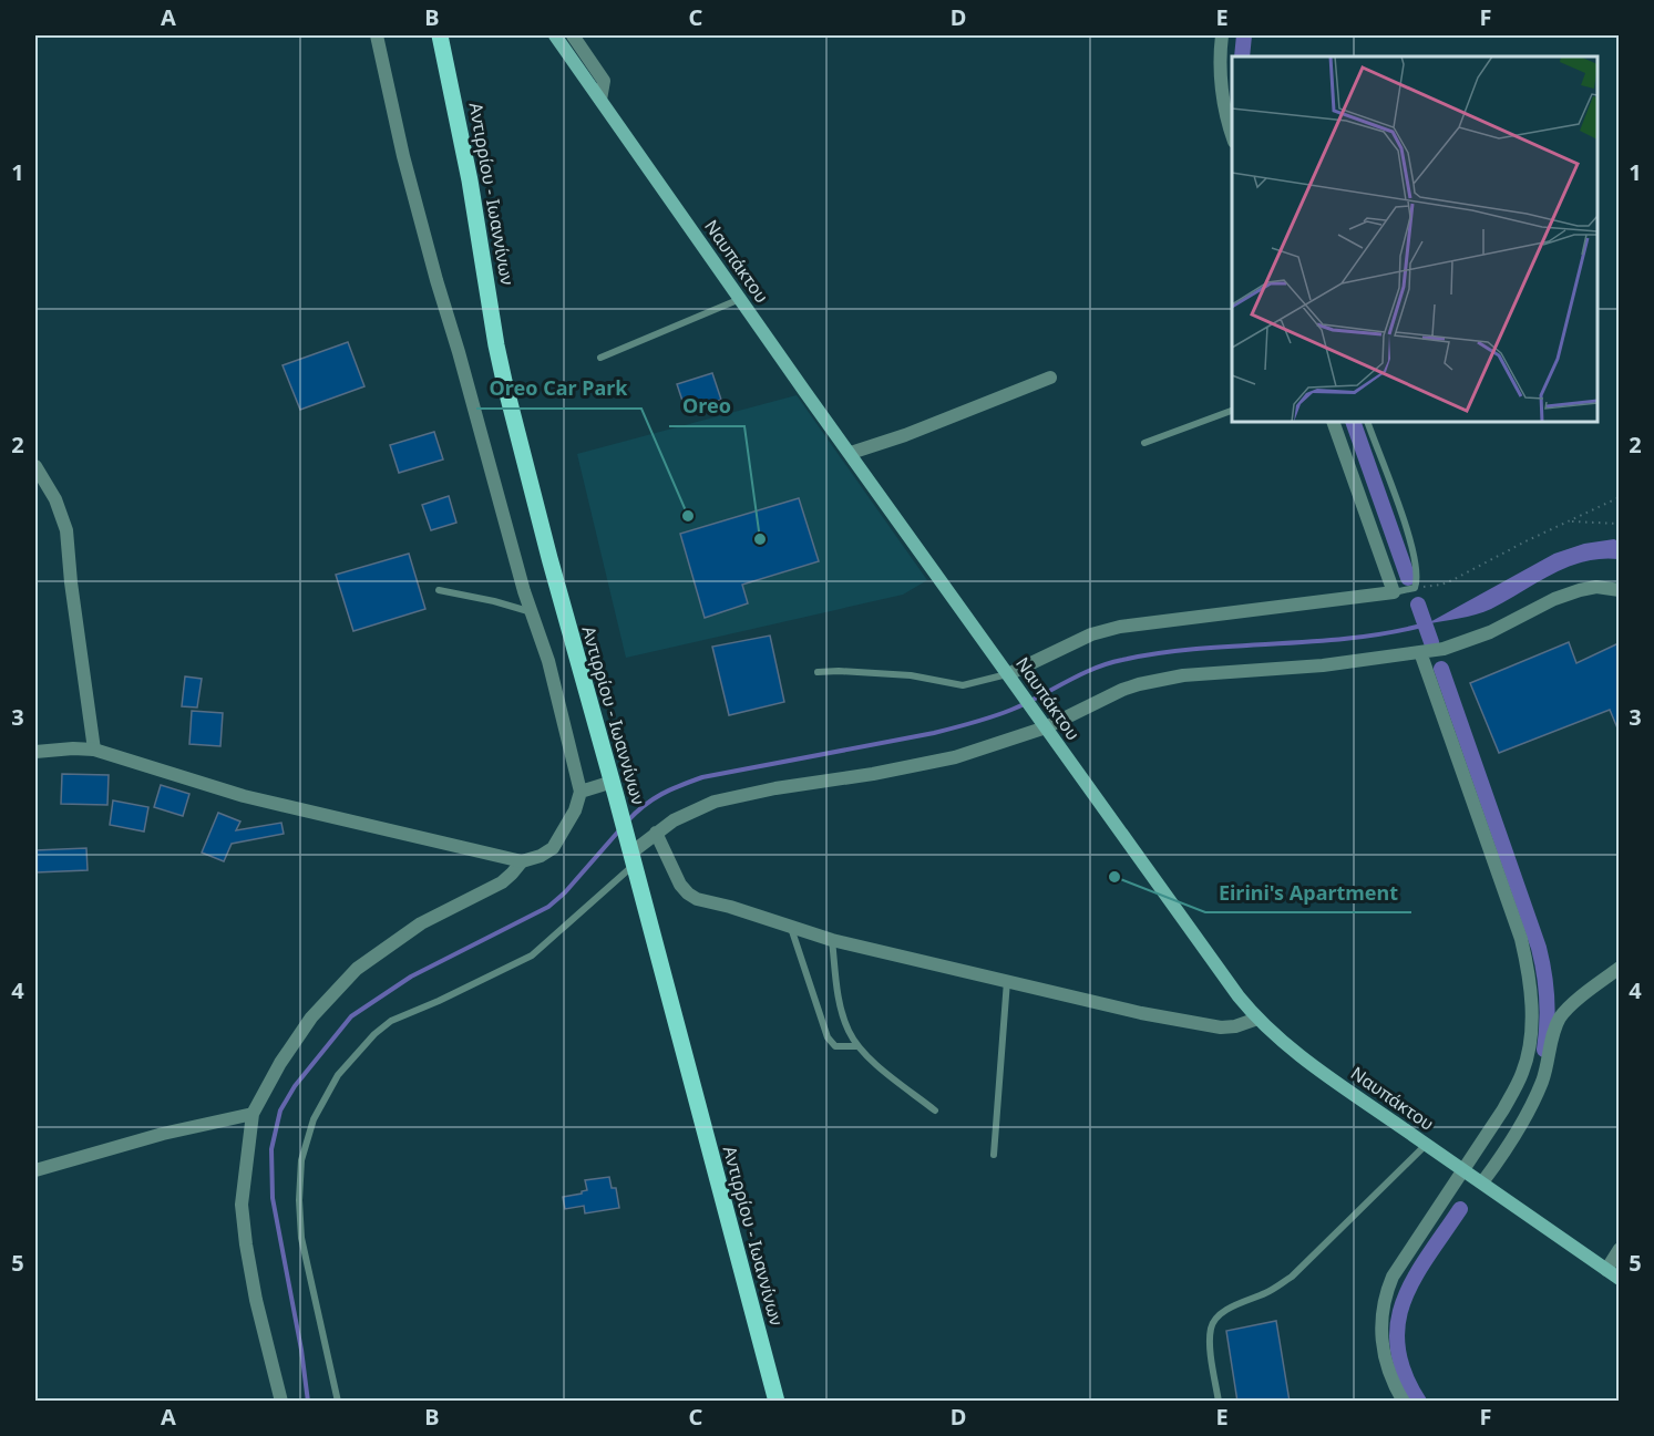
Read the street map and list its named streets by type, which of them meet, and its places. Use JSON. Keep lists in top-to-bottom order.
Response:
{
  "streets": {
    "main road": ["Αντιρρίου - Ιωαννίνων", "Ναυπάκτου"]
  },
  "places": ["Oreo Car Park", "Oreo", "Eirini's Apartment"],
  "grid": {
    "columns": [
      "A",
      "B",
      "C",
      "D",
      "E",
      "F"
    ],
    "rows": [
      "1",
      "2",
      "3",
      "4",
      "5"
    ]
  }
}
